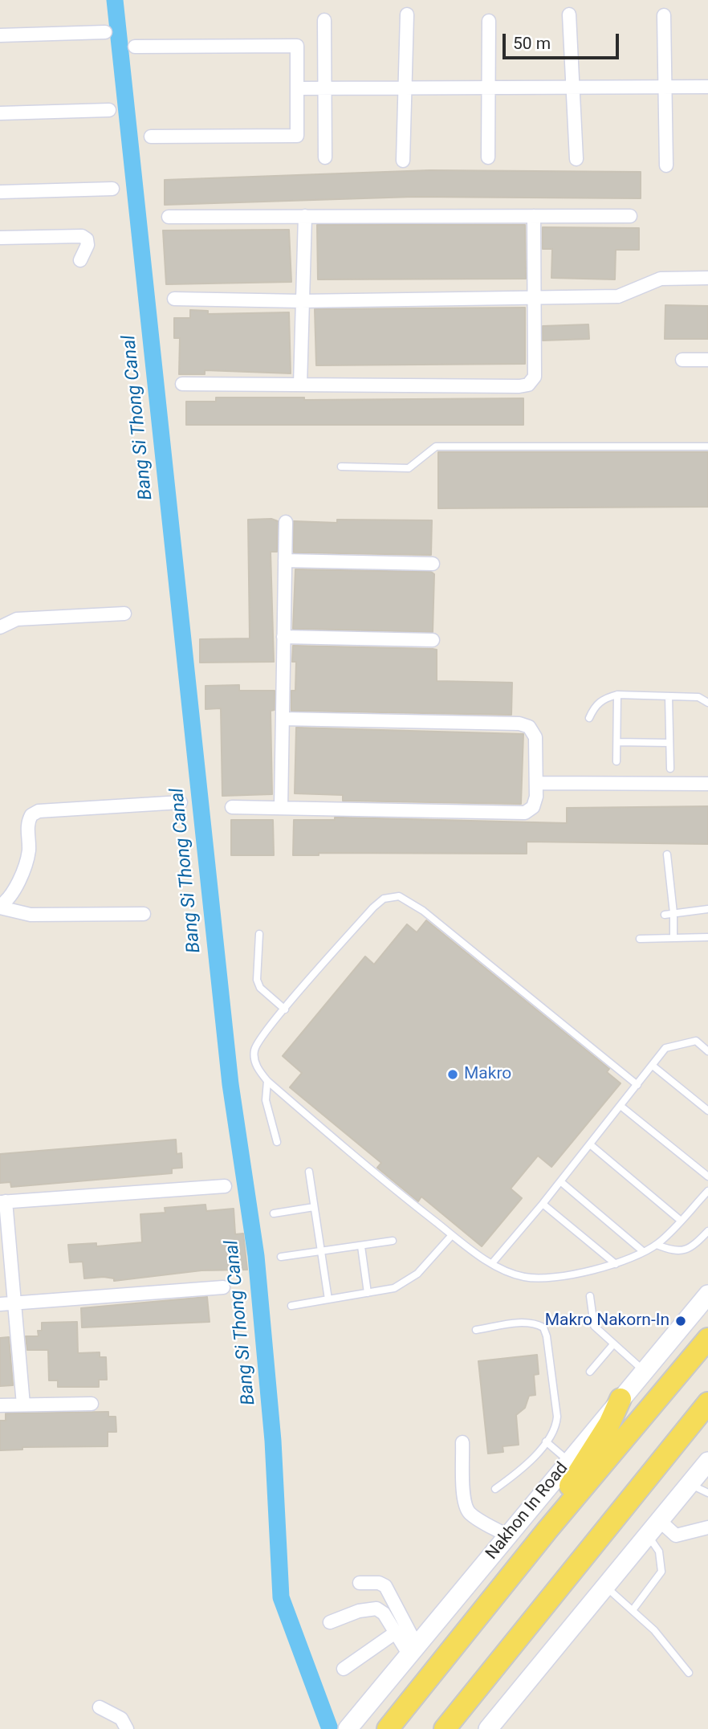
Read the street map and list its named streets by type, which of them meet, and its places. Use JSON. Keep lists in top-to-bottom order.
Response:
{
  "streets": {
    "main road": ["Nakhon In Road"]
  },
  "water": ["Bang Si Thong Canal"],
  "places": ["Makro", "Makro Nakorn-In"],
  "scale_bar": "50 m"
}
